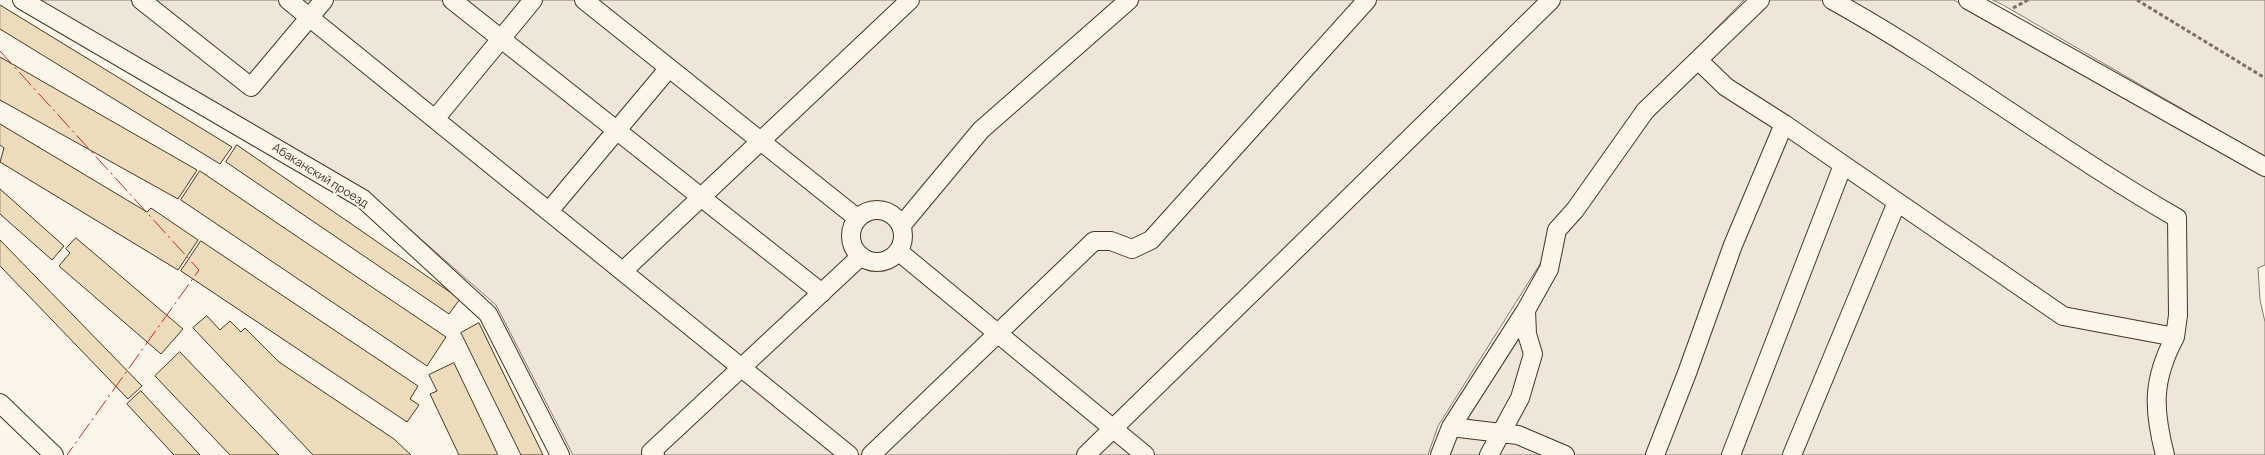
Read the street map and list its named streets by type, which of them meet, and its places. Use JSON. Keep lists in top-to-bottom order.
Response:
{
  "streets": {
    "street": ["Абаканский проезд"]
  }
}
